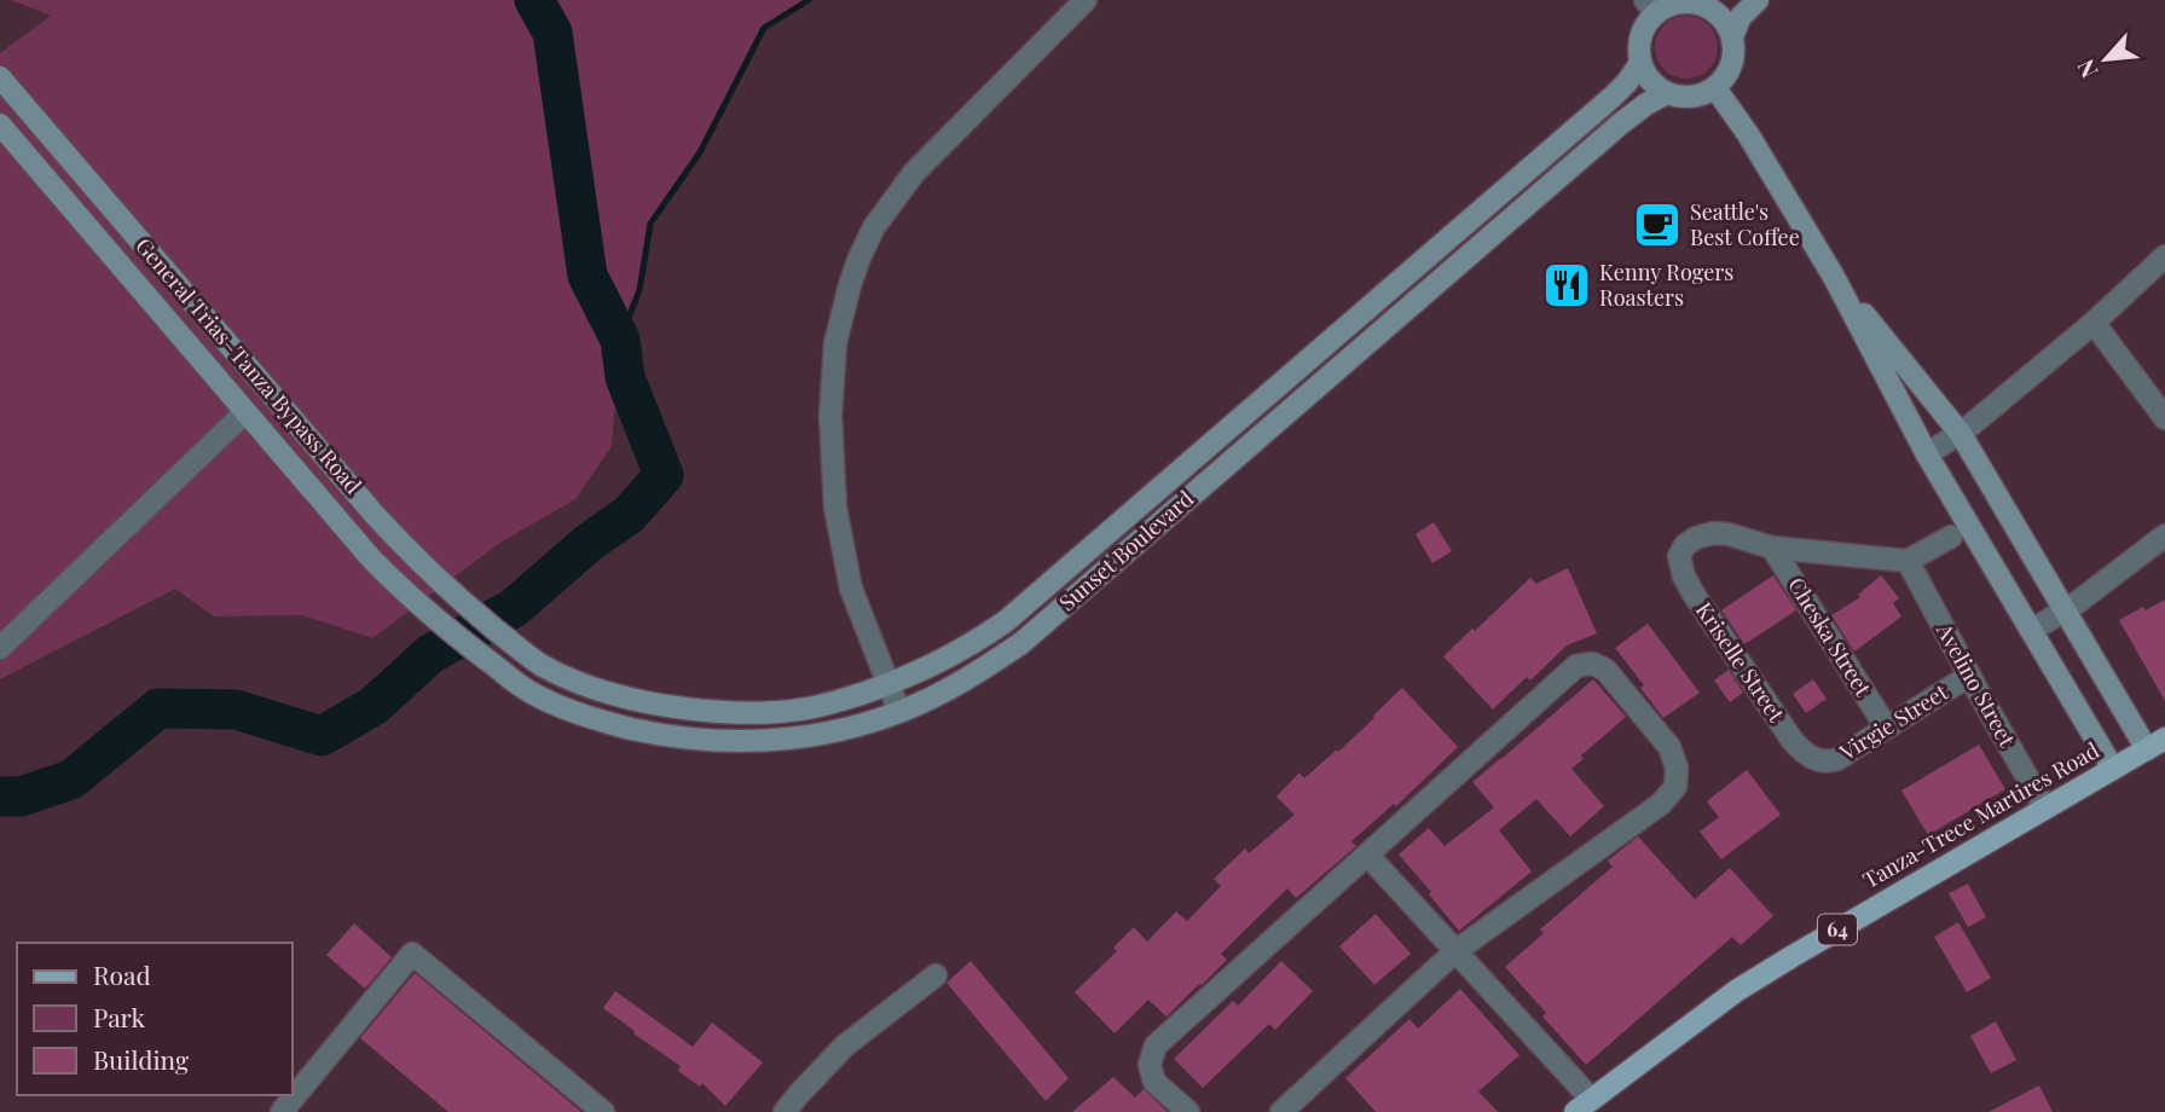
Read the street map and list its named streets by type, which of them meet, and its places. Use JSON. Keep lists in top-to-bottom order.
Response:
{
  "streets": {
    "main road": [
      "General Trias–Tanza Bypass Road",
      "Sunset Boulevard",
      "Tanza-Trece Martires Road",
      "64"
    ],
    "street": [
      "Cheska Street",
      "Kriselle Street",
      "Avelino Street",
      "Virgie Street"
    ]
  },
  "crossings": [
    ["General Trias–Tanza Bypass Road", "Sunset Boulevard"],
    ["Cheska Street", "Kriselle Street"],
    ["Cheska Street", "Virgie Street"],
    ["Kriselle Street", "Virgie Street"],
    ["Avelino Street", "Virgie Street"],
    ["Avelino Street", "Tanza-Trece Martires Road"]
  ],
  "places": {
    "cafe": ["Seattle's Best Coffee"],
    "restaurant": ["Kenny Rogers Roasters"]
  },
  "legend": ["Road", "Park", "Building"],
  "north": "bottom left"
}
